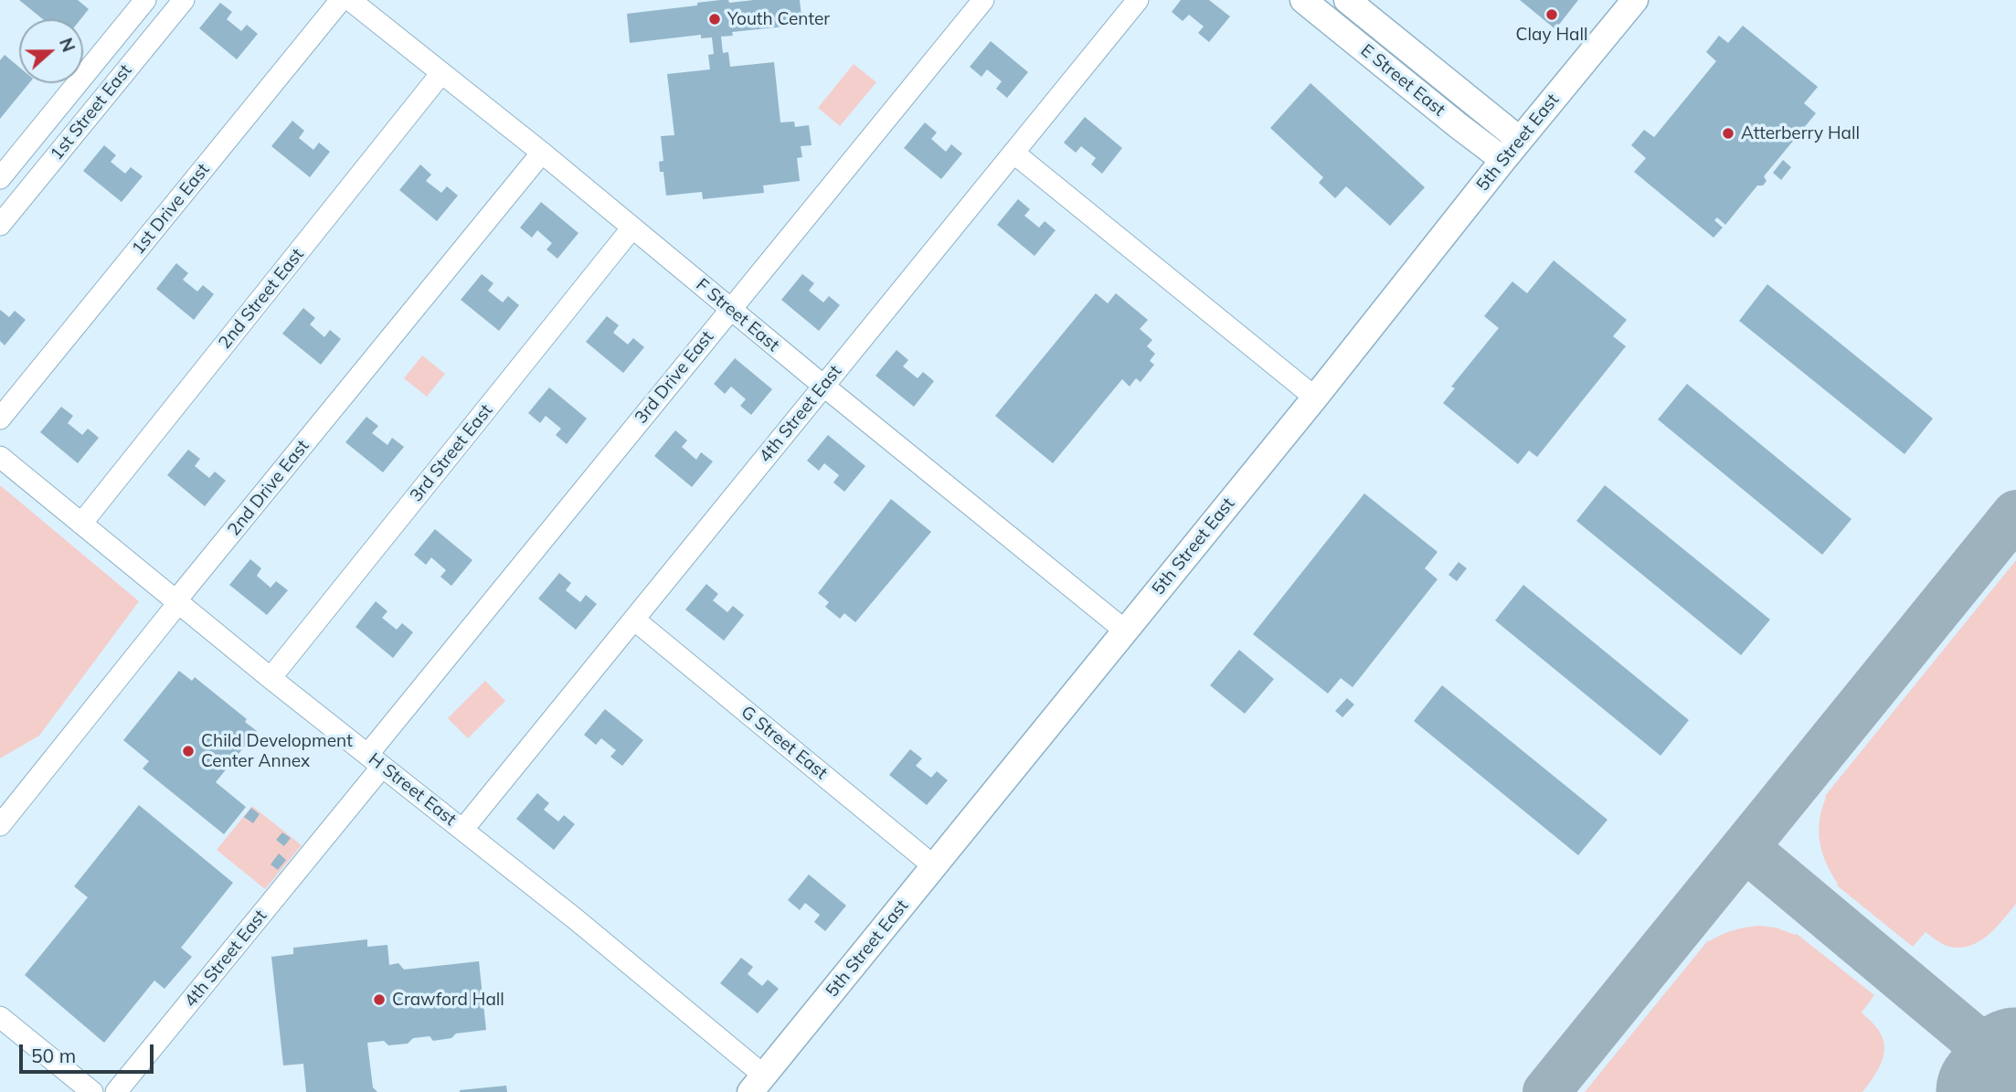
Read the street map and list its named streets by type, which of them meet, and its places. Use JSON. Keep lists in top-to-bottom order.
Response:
{
  "streets": {
    "street": [
      "E Street East",
      "1st Street East",
      "5th Street East",
      "1st Drive East",
      "2nd Street East",
      "F Street East",
      "3rd Drive East",
      "4th Street East",
      "3rd Street East",
      "2nd Drive East",
      "G Street East",
      "H Street East"
    ]
  },
  "crossings": [
    ["E Street East", "5th Street East"],
    ["5th Street East", "F Street East"],
    ["5th Street East", "G Street East"],
    ["5th Street East", "H Street East"],
    ["2nd Street East", "F Street East"],
    ["2nd Street East", "H Street East"],
    ["F Street East", "3rd Drive East"],
    ["F Street East", "4th Street East"],
    ["F Street East", "3rd Street East"],
    ["F Street East", "2nd Drive East"],
    ["3rd Drive East", "4th Street East"],
    ["3rd Drive East", "H Street East"],
    ["4th Street East", "G Street East"],
    ["4th Street East", "H Street East"],
    ["3rd Street East", "H Street East"],
    ["2nd Drive East", "H Street East"]
  ],
  "places": [
    "Clay Hall",
    "Youth Center",
    "Atterberry Hall",
    "Child Development Center Annex",
    "Crawford Hall"
  ],
  "scale_bar": "50 m",
  "north": "right"
}
